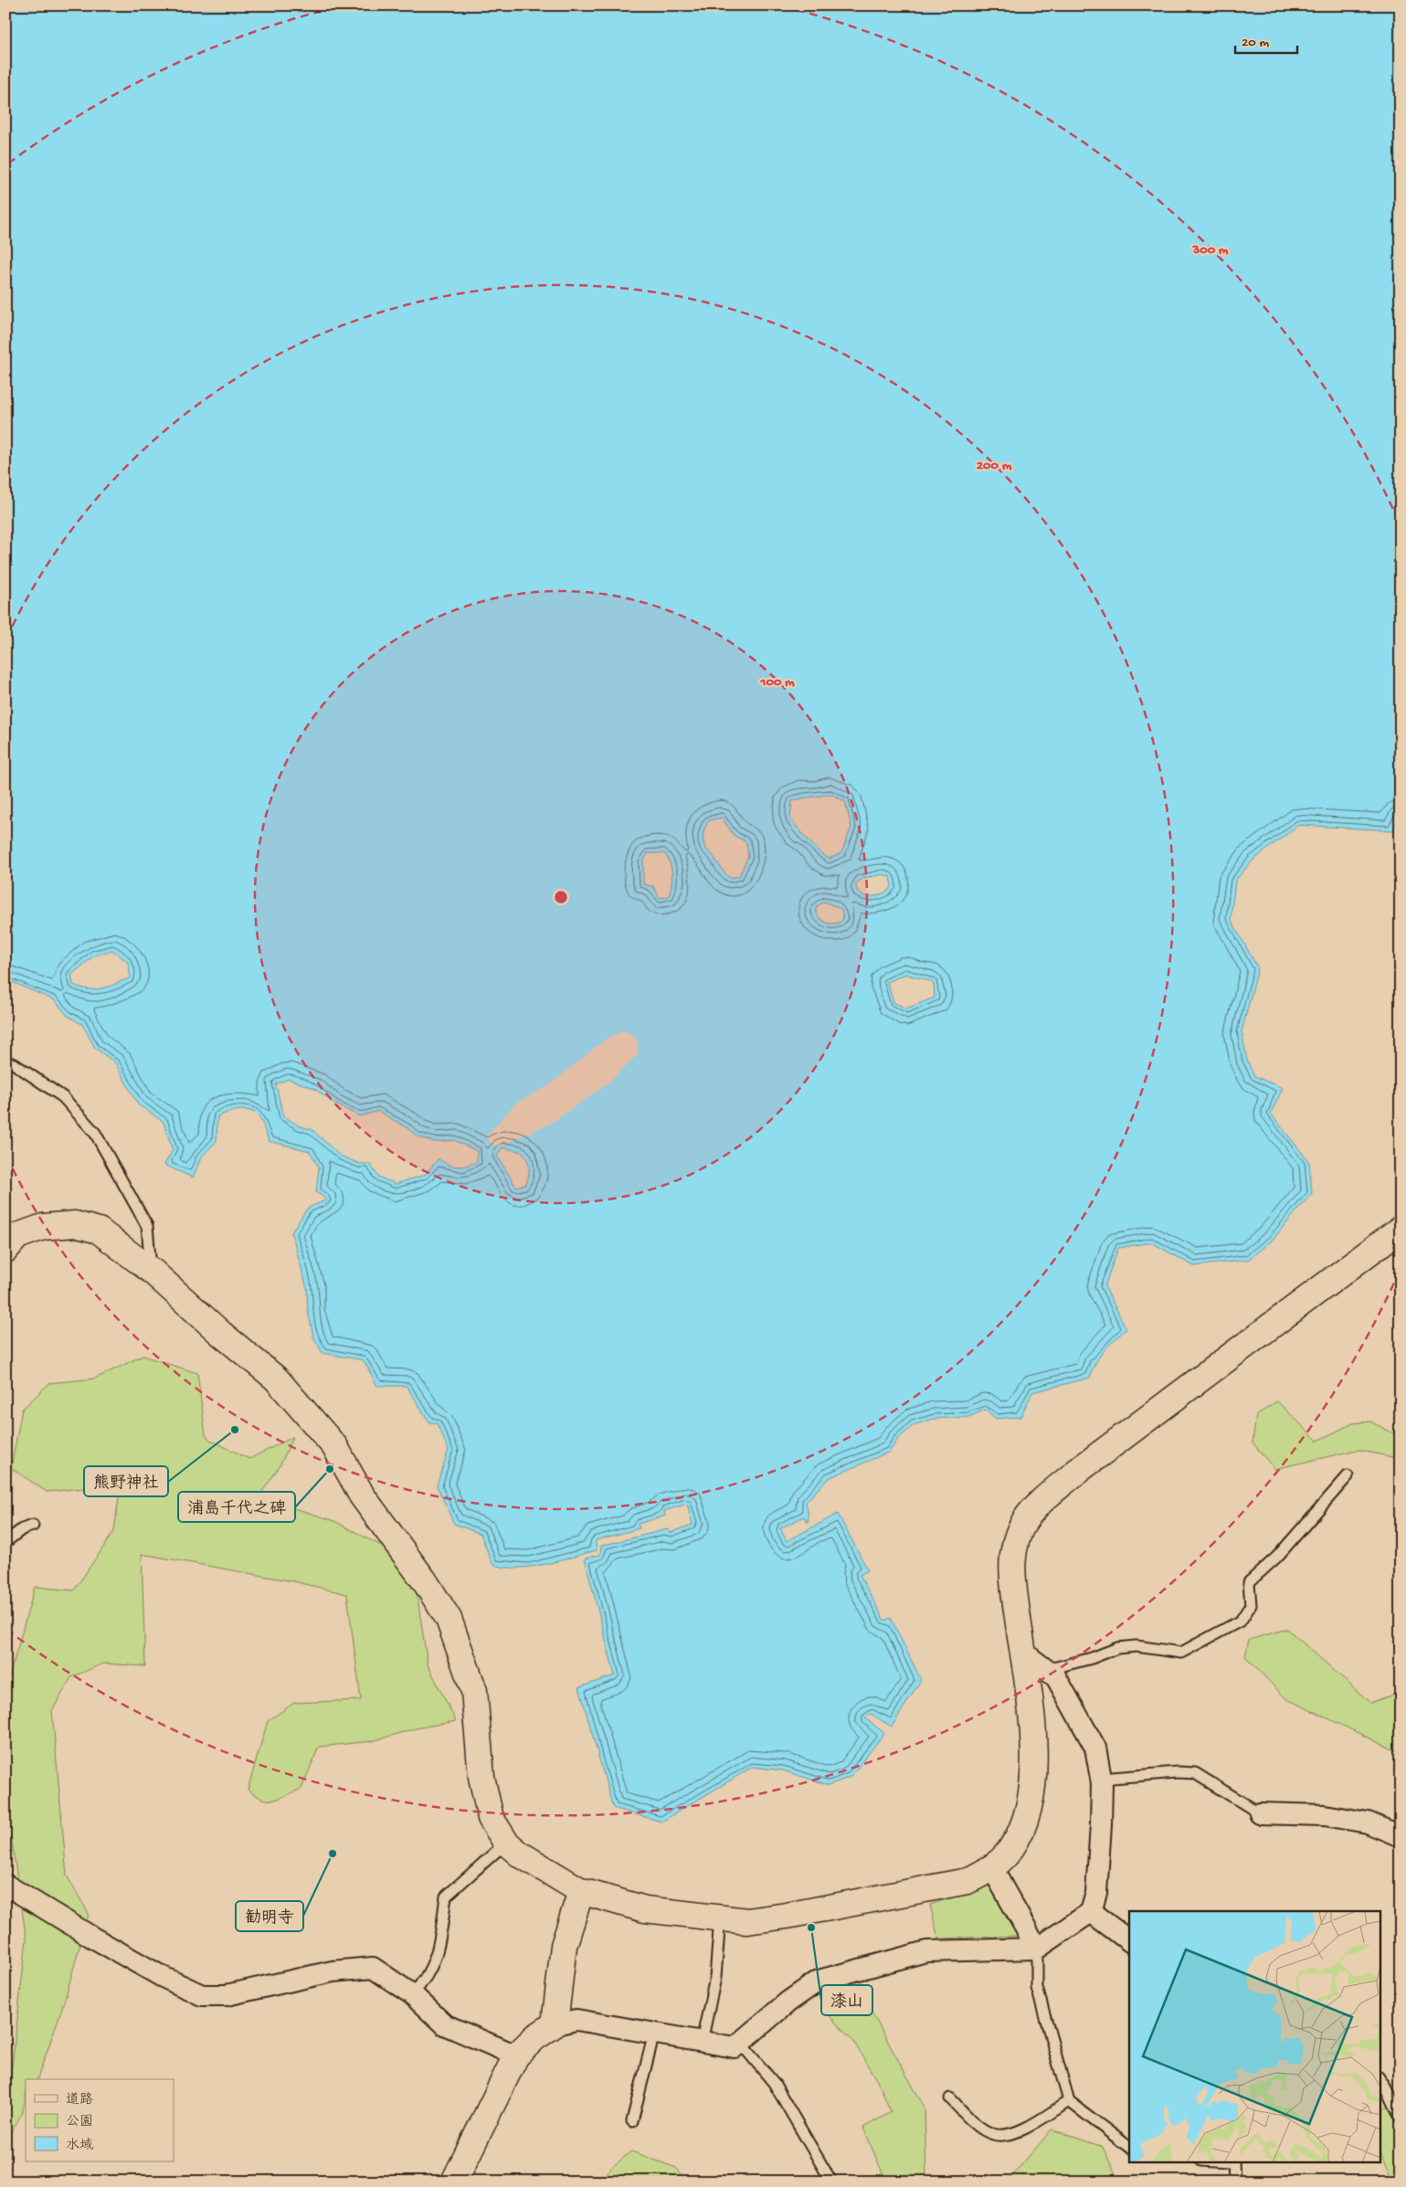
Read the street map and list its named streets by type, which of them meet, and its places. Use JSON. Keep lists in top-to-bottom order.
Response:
{
  "places": [
    "熊野神社",
    "浦島千代之碑",
    "勧明寺",
    "漆山"
  ],
  "legend": ["道路", "公園", "水域"],
  "scale_bar": "20 m",
  "rings": ["300 m", "200 m", "100 m"]
}
